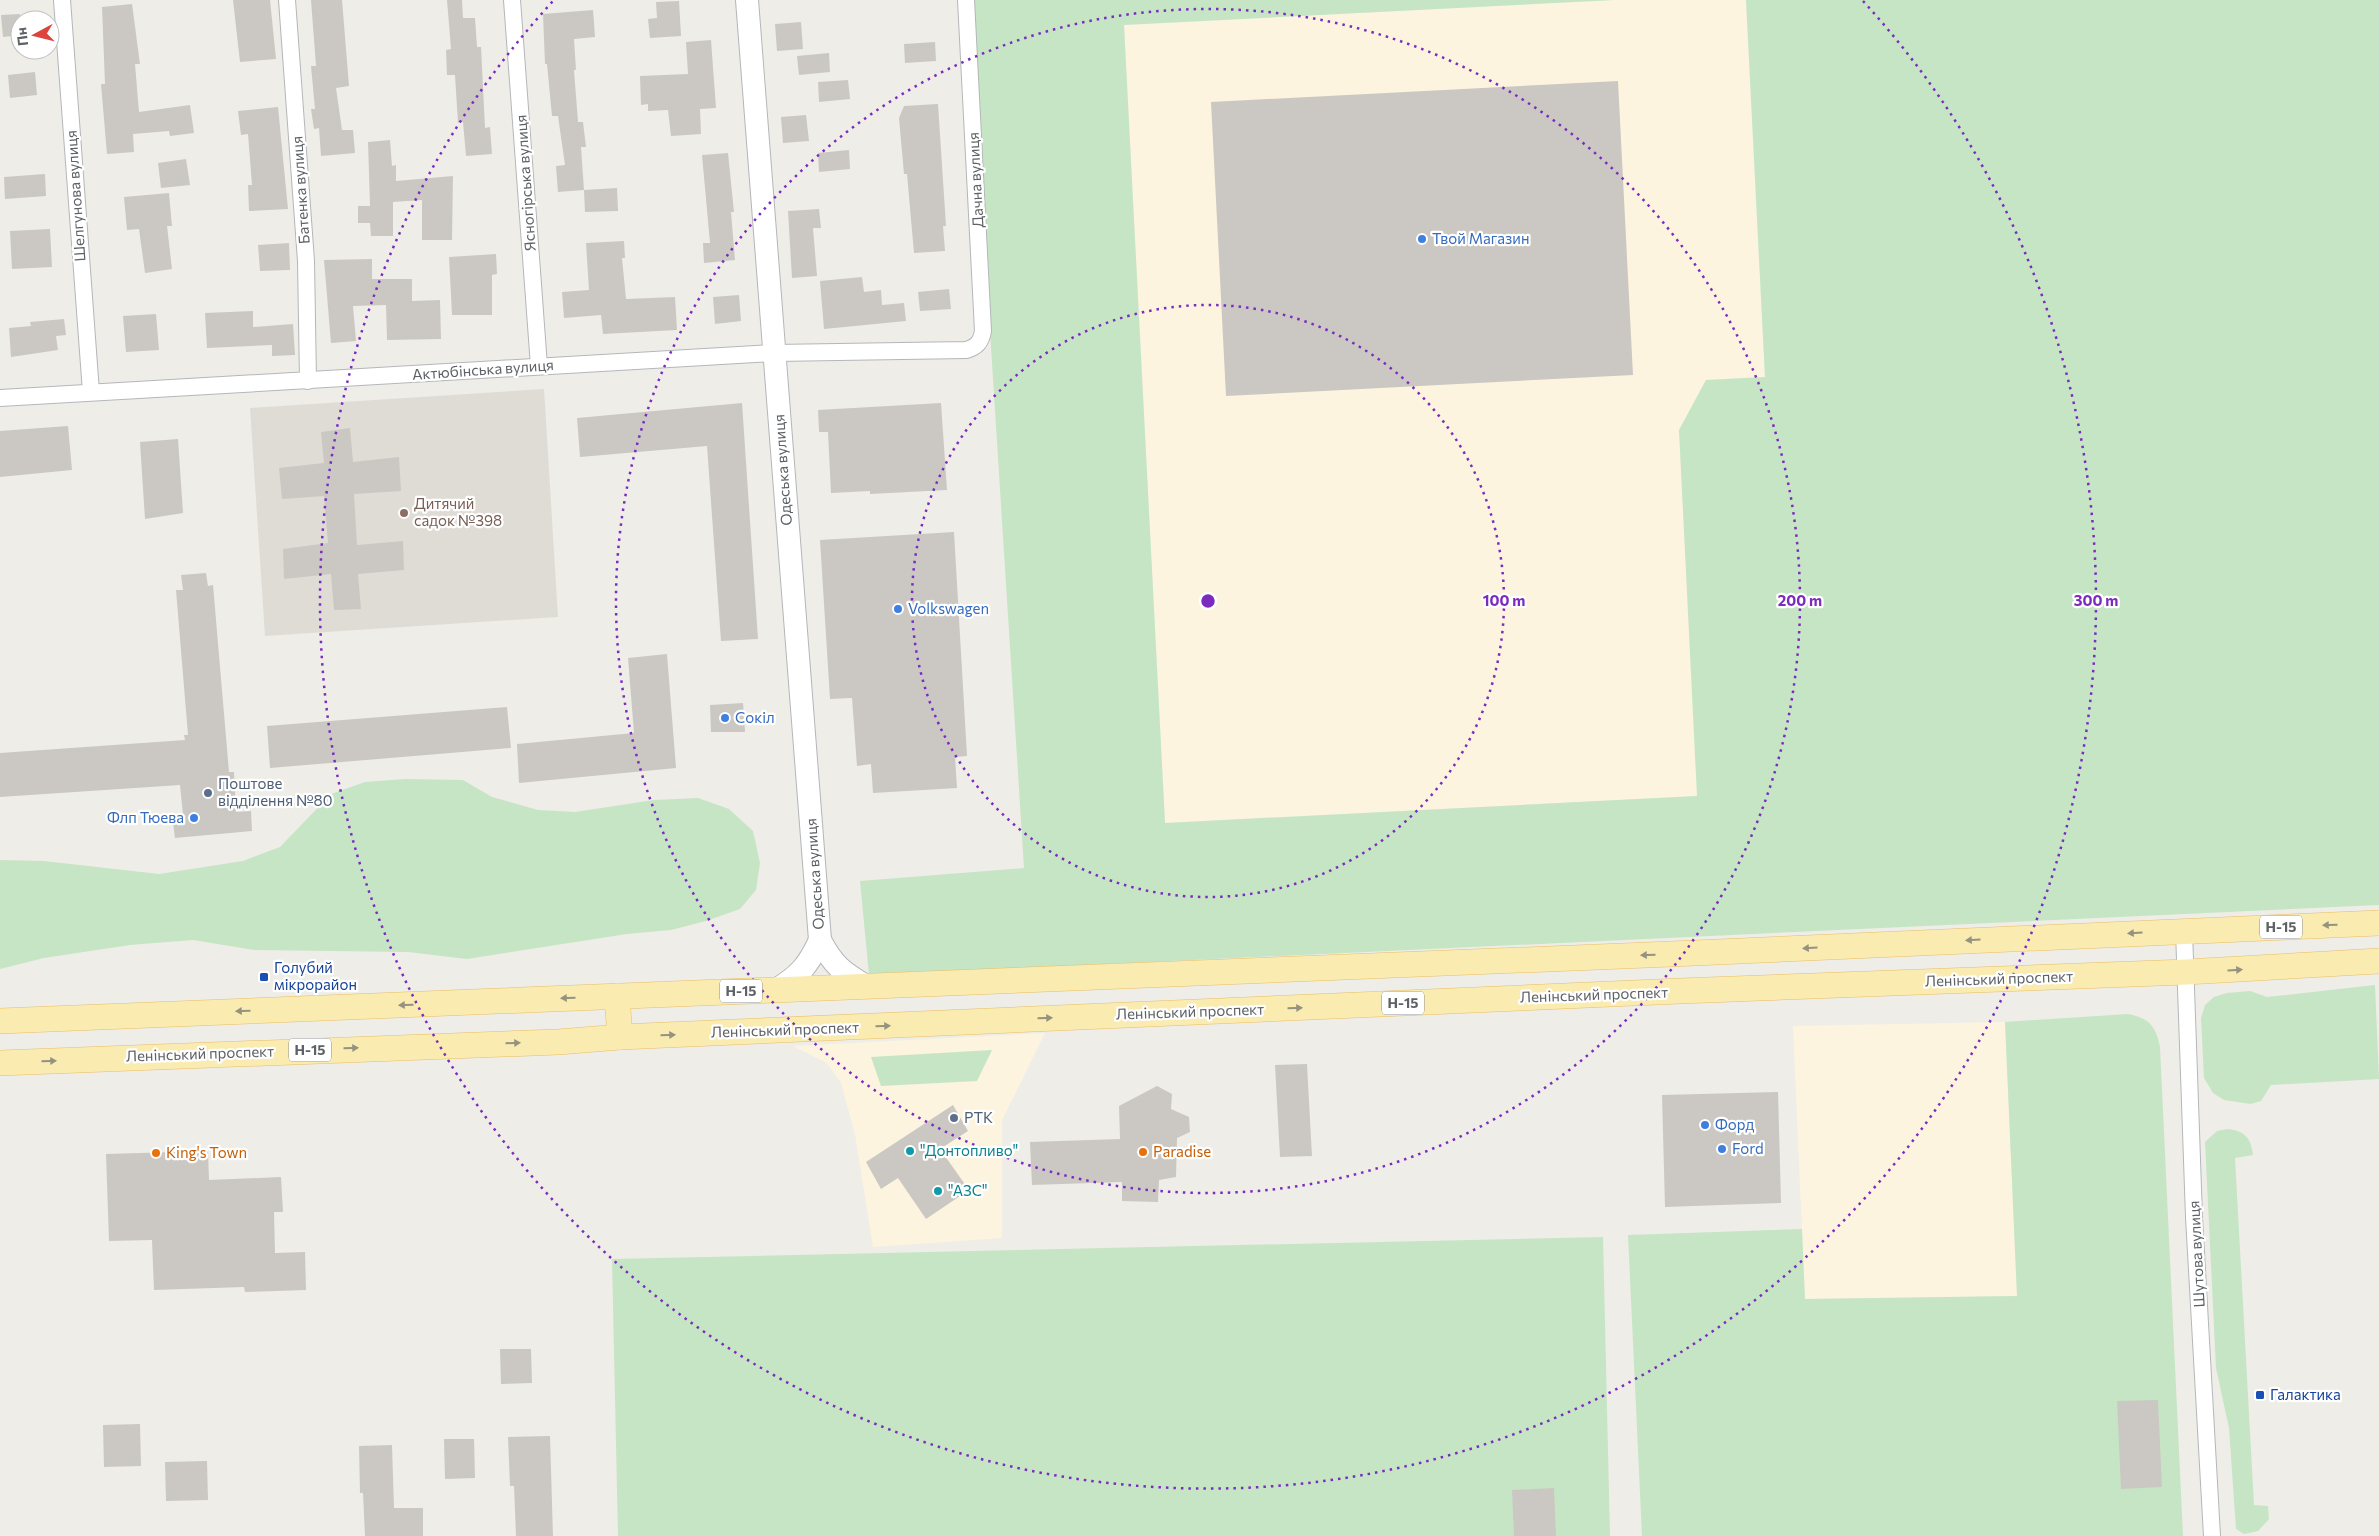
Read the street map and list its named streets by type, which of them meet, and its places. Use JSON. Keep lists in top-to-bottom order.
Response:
{
  "streets": {
    "main road": ["Н-15", "Ленінський проспект"],
    "street": [
      "Дачна вулиця",
      "Ясногірська вулиця",
      "Батенка вулиця",
      "Шелгунова вулиця",
      "Актюбінська вулиця",
      "Одеська вулиця",
      "Шутова вулиця"
    ]
  },
  "crossings": [
    ["Дачна вулиця", "Актюбінська вулиця"],
    ["Ясногірська вулиця", "Актюбінська вулиця"],
    ["Батенка вулиця", "Актюбінська вулиця"],
    ["Шелгунова вулиця", "Актюбінська вулиця"],
    ["Актюбінська вулиця", "Одеська вулиця"],
    ["Одеська вулиця", "Н-15"],
    ["Н-15", "Шутова вулиця"],
    ["Ленінський проспект", "Шутова вулиця"]
  ],
  "places": {
    "other": [
      "Твой Магазин",
      "Дитячий садок №398",
      "Volkswagen",
      "Сокіл",
      "Поштове відділення №80",
      "Флп Тюева",
      "РТК",
      "Форд",
      "Ford",
      "\"Донтопливо\"",
      "Paradise",
      "King's Town",
      "\"АЗС\""
    ],
    "transit": ["Голубий мікрорайон", "Галактика"]
  },
  "north": "left",
  "rings": ["100 m", "200 m", "300 m"]
}
